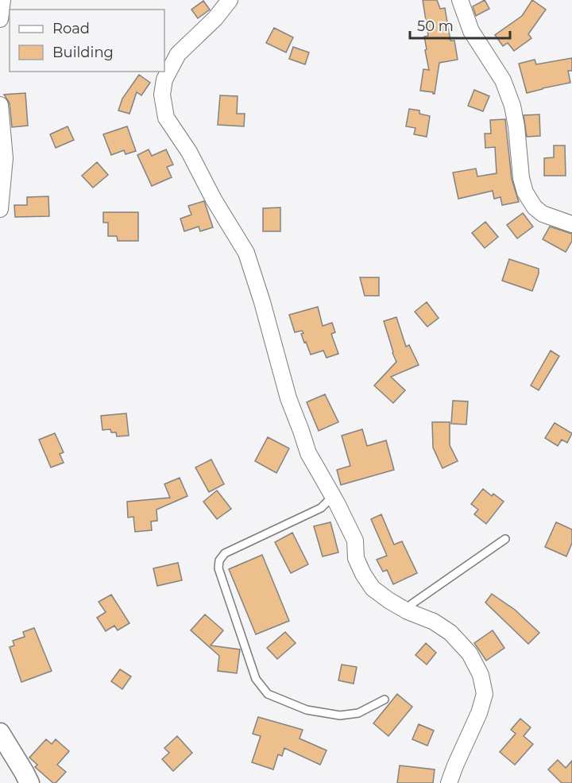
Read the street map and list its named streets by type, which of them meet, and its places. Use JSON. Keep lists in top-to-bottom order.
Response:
{
  "legend": ["Road", "Building"],
  "scale_bar": "50 m"
}
